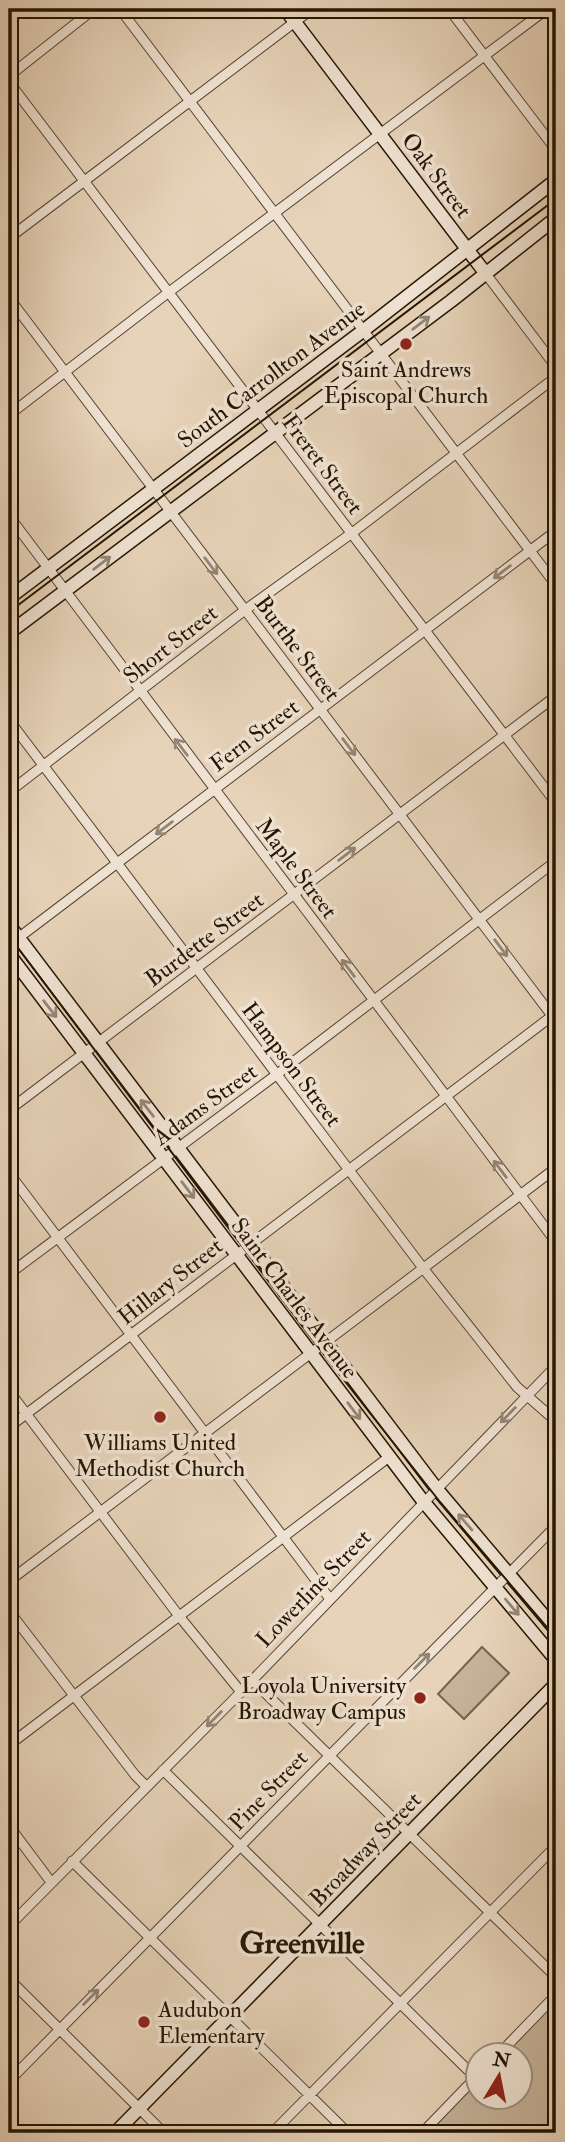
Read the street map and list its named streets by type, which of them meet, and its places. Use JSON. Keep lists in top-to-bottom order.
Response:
{
  "streets": {
    "main road": [
      "Oak Street",
      "South Carrollton Avenue",
      "Saint Charles Avenue",
      "Broadway Street"
    ],
    "street": [
      "Freret Street",
      "Short Street",
      "Burthe Street",
      "Fern Street",
      "Maple Street",
      "Burdette Street",
      "Hampson Street",
      "Adams Street",
      "Hillary Street",
      "Lowerline Street",
      "Pine Street"
    ]
  },
  "crossings": [
    ["Oak Street", "South Carrollton Avenue"],
    ["South Carrollton Avenue", "Freret Street"],
    ["South Carrollton Avenue", "Burthe Street"],
    ["South Carrollton Avenue", "Maple Street"],
    ["Freret Street", "Short Street"],
    ["Freret Street", "Fern Street"],
    ["Freret Street", "Burdette Street"],
    ["Short Street", "Burthe Street"],
    ["Short Street", "Maple Street"],
    ["Short Street", "Hampson Street"],
    ["Burthe Street", "Fern Street"],
    ["Burthe Street", "Burdette Street"],
    ["Burthe Street", "Adams Street"],
    ["Burthe Street", "Hillary Street"],
    ["Fern Street", "Maple Street"],
    ["Fern Street", "Hampson Street"],
    ["Fern Street", "Saint Charles Avenue"],
    ["Maple Street", "Burdette Street"],
    ["Maple Street", "Adams Street"],
    ["Maple Street", "Hillary Street"],
    ["Burdette Street", "Hampson Street"],
    ["Burdette Street", "Saint Charles Avenue"],
    ["Hampson Street", "Adams Street"],
    ["Hampson Street", "Hillary Street"],
    ["Hampson Street", "Lowerline Street"],
    ["Adams Street", "Saint Charles Avenue"],
    ["Hillary Street", "Saint Charles Avenue"],
    ["Saint Charles Avenue", "Lowerline Street"],
    ["Saint Charles Avenue", "Pine Street"]
  ],
  "one_way": [
    "Burthe Street",
    "Fern Street",
    "Maple Street",
    "Pine Street"
  ],
  "districts": ["Greenville"],
  "places": [
    "Saint Andrews Episcopal Church",
    "Williams United Methodist Church",
    "Loyola University Broadway Campus",
    "Audubon Elementary"
  ],
  "north": "top"
}
